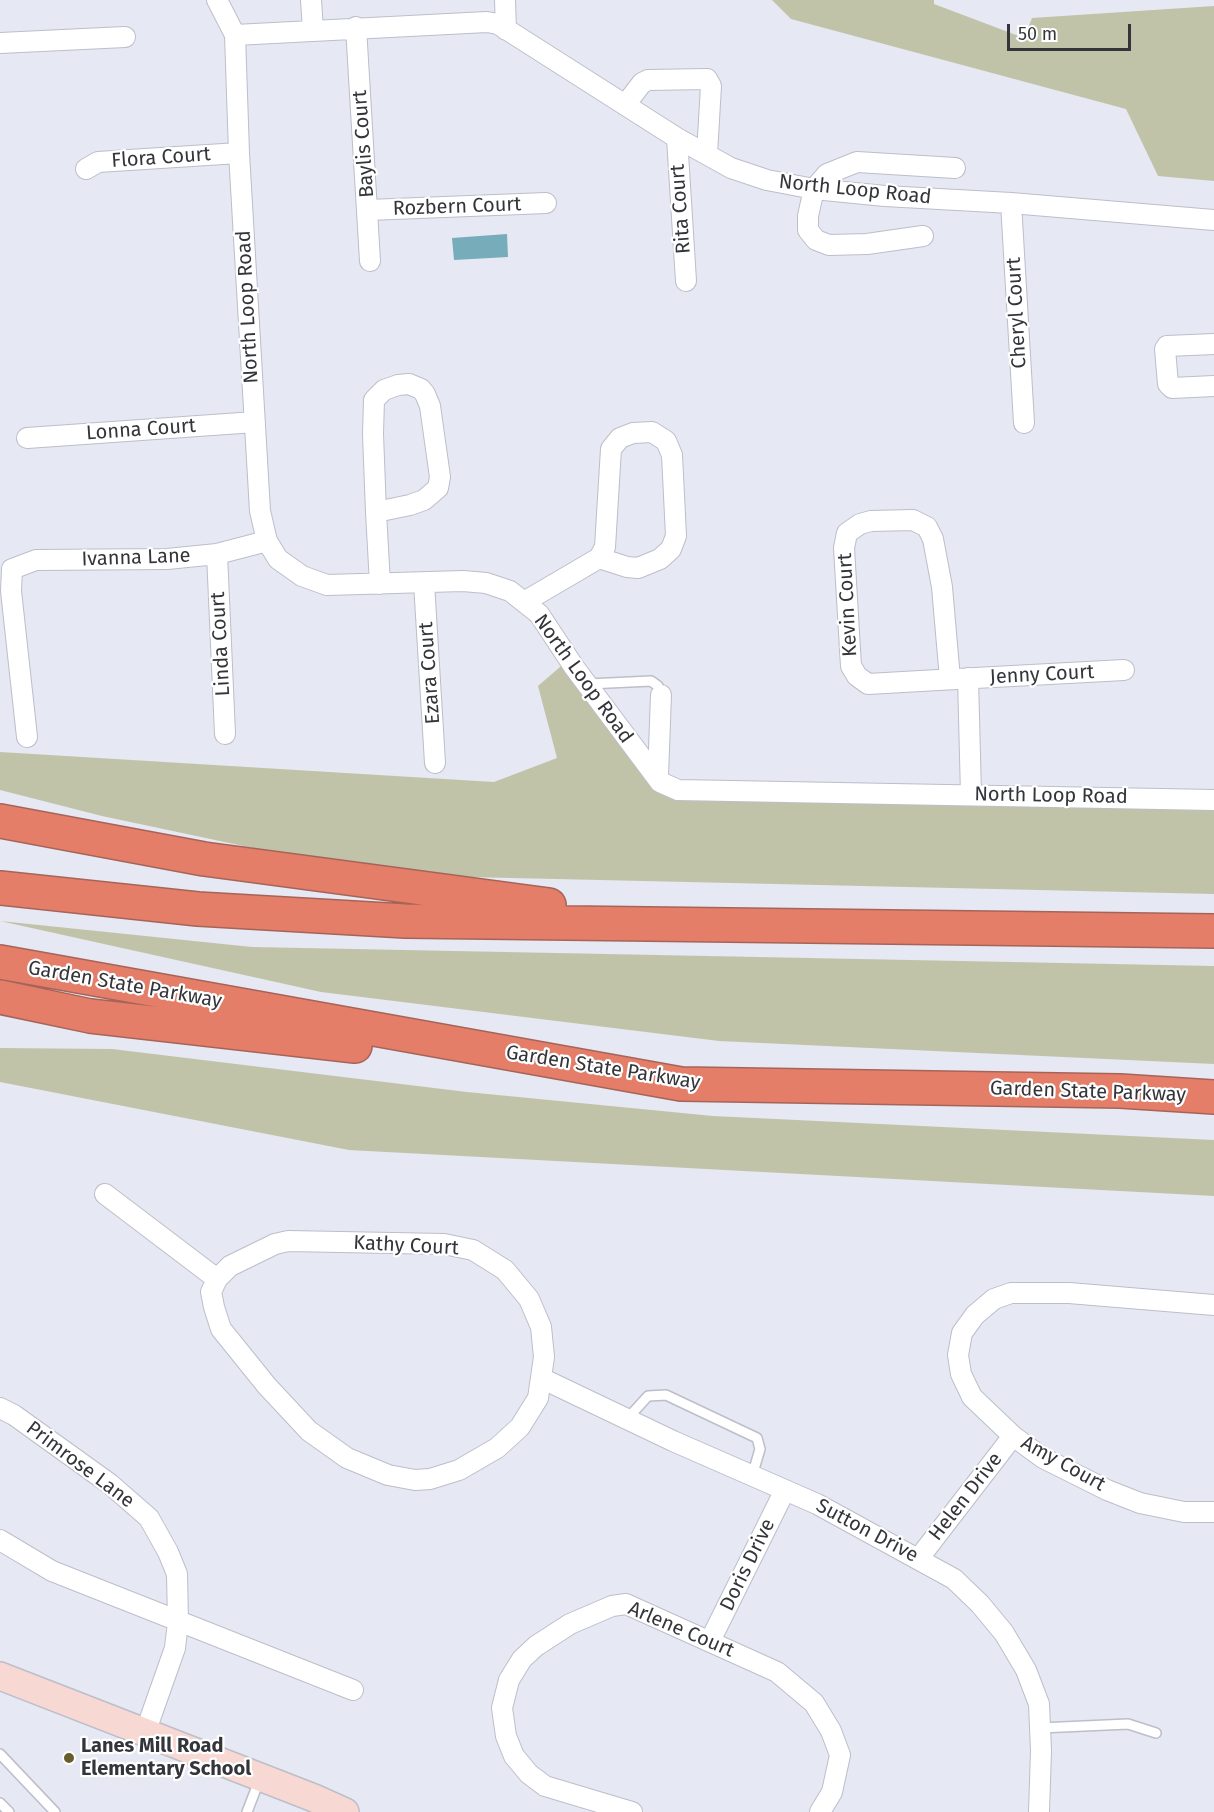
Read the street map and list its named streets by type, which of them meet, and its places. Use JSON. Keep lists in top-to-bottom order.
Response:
{
  "streets": {
    "highway": ["Garden State Parkway"],
    "street": [
      "Baylis Court",
      "Flora Court",
      "North Loop Road",
      "Rozbern Court",
      "Rita Court",
      "Cheryl Court",
      "Lonna Court",
      "Ivanna Lane",
      "Kevin Court",
      "Linda Court",
      "Ezara Court",
      "Jenny Court",
      "Kathy Court",
      "Amy Court",
      "Primrose Lane",
      "Helen Drive",
      "Sutton Drive",
      "Doris Drive",
      "Arlene Court"
    ]
  },
  "crossings": [
    ["Baylis Court", "North Loop Road"],
    ["Baylis Court", "Rozbern Court"],
    ["Flora Court", "North Loop Road"],
    ["North Loop Road", "Rita Court"],
    ["North Loop Road", "Cheryl Court"],
    ["North Loop Road", "Lonna Court"],
    ["North Loop Road", "Ivanna Lane"],
    ["North Loop Road", "Ezara Court"],
    ["North Loop Road", "Jenny Court"],
    ["Ivanna Lane", "Linda Court"],
    ["Kevin Court", "Jenny Court"],
    ["Kathy Court", "Sutton Drive"],
    ["Amy Court", "Helen Drive"],
    ["Helen Drive", "Sutton Drive"],
    ["Sutton Drive", "Doris Drive"],
    ["Doris Drive", "Arlene Court"]
  ],
  "places": ["Lanes Mill Road Elementary School"],
  "scale_bar": "50 m"
}
